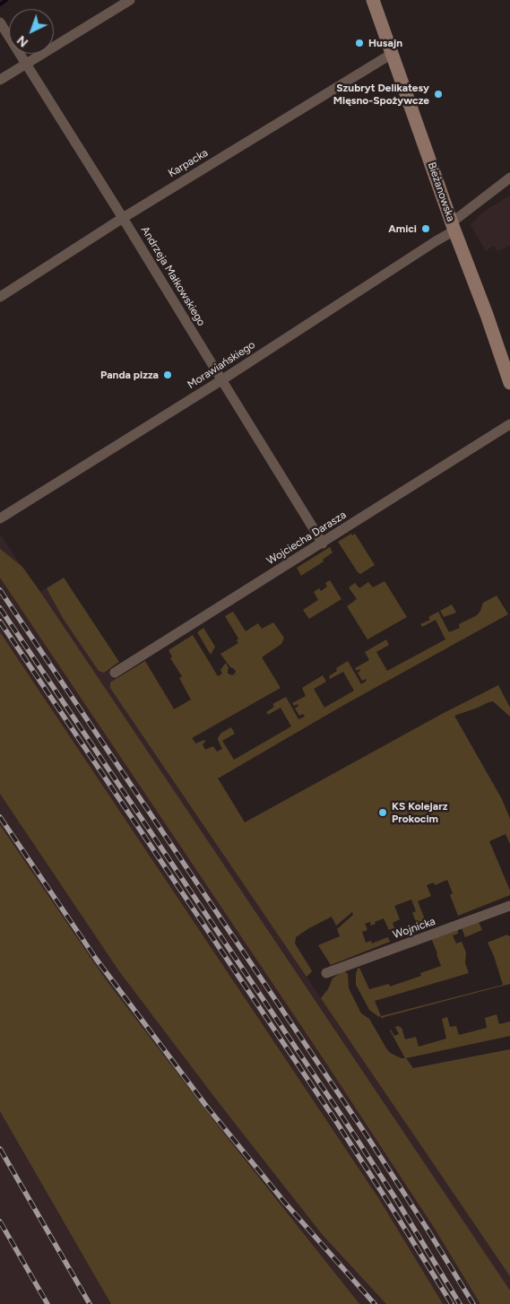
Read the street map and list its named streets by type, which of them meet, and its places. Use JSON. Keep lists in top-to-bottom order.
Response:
{
  "streets": {
    "street": [
      "Karpacka",
      "Bieżanowska",
      "Andrzeja Małkowskiego",
      "Morawiańskiego",
      "Wojciecha Darasza",
      "Wojnicka"
    ]
  },
  "crossings": [
    ["Karpacka", "Bieżanowska"],
    ["Karpacka", "Andrzeja Małkowskiego"],
    ["Bieżanowska", "Morawiańskiego"],
    ["Andrzeja Małkowskiego", "Morawiańskiego"],
    ["Andrzeja Małkowskiego", "Wojciecha Darasza"]
  ],
  "places": [
    "Husajn",
    "Szubryt Delikatesy Mięsno-Spożywcze",
    "Amici",
    "Panda pizza",
    "KS Kolejarz Prokocim"
  ],
  "north": "bottom left"
}
